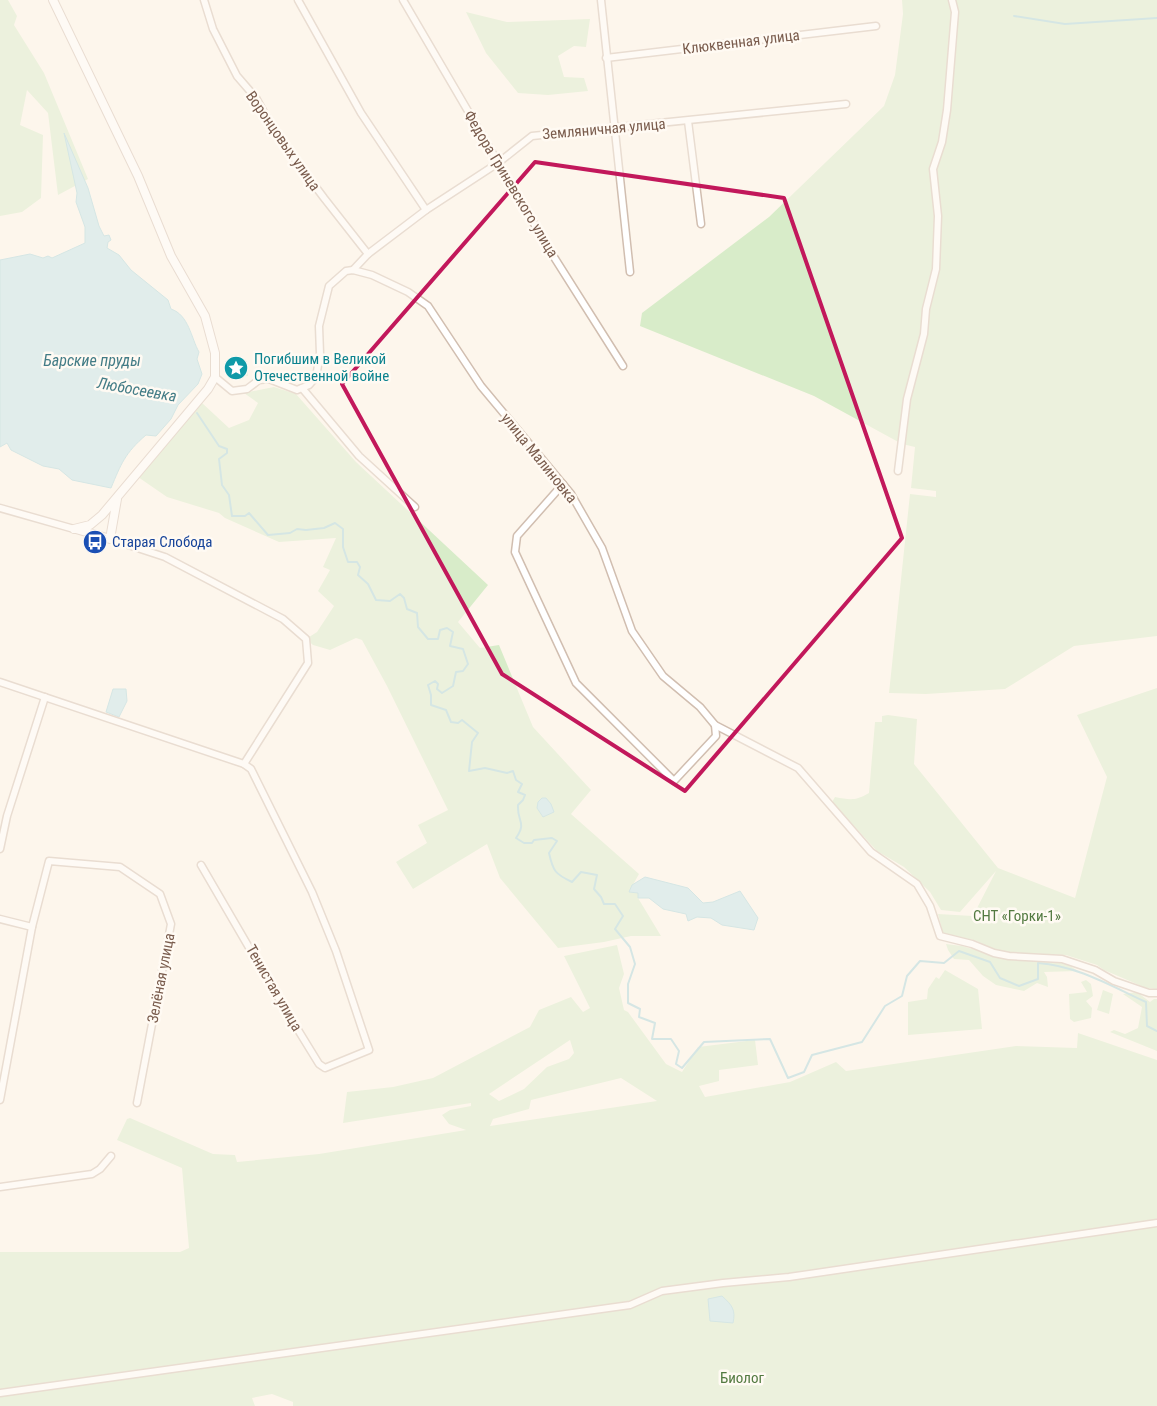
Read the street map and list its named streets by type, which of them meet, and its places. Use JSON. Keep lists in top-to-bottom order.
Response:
{
  "streets": {
    "street": [
      "Клюквенная улица",
      "Земляничная улица",
      "Воронцовых улица",
      "Федора Гриневского улица",
      "улица Малиновка",
      "Зелёная улица",
      "Тенистая улица"
    ]
  },
  "crossings": [
    ["Земляничная улица", "Воронцовых улица"],
    ["Земляничная улица", "Федора Гриневского улица"]
  ],
  "water": ["Барские пруды", "Любосеевка"],
  "parks": ["СНТ «Горки-1»", "Биолог"],
  "places": {
    "place": ["Погибшим в Великой Отечественной войне"],
    "bus stop": ["Старая Слобода"]
  }
}
